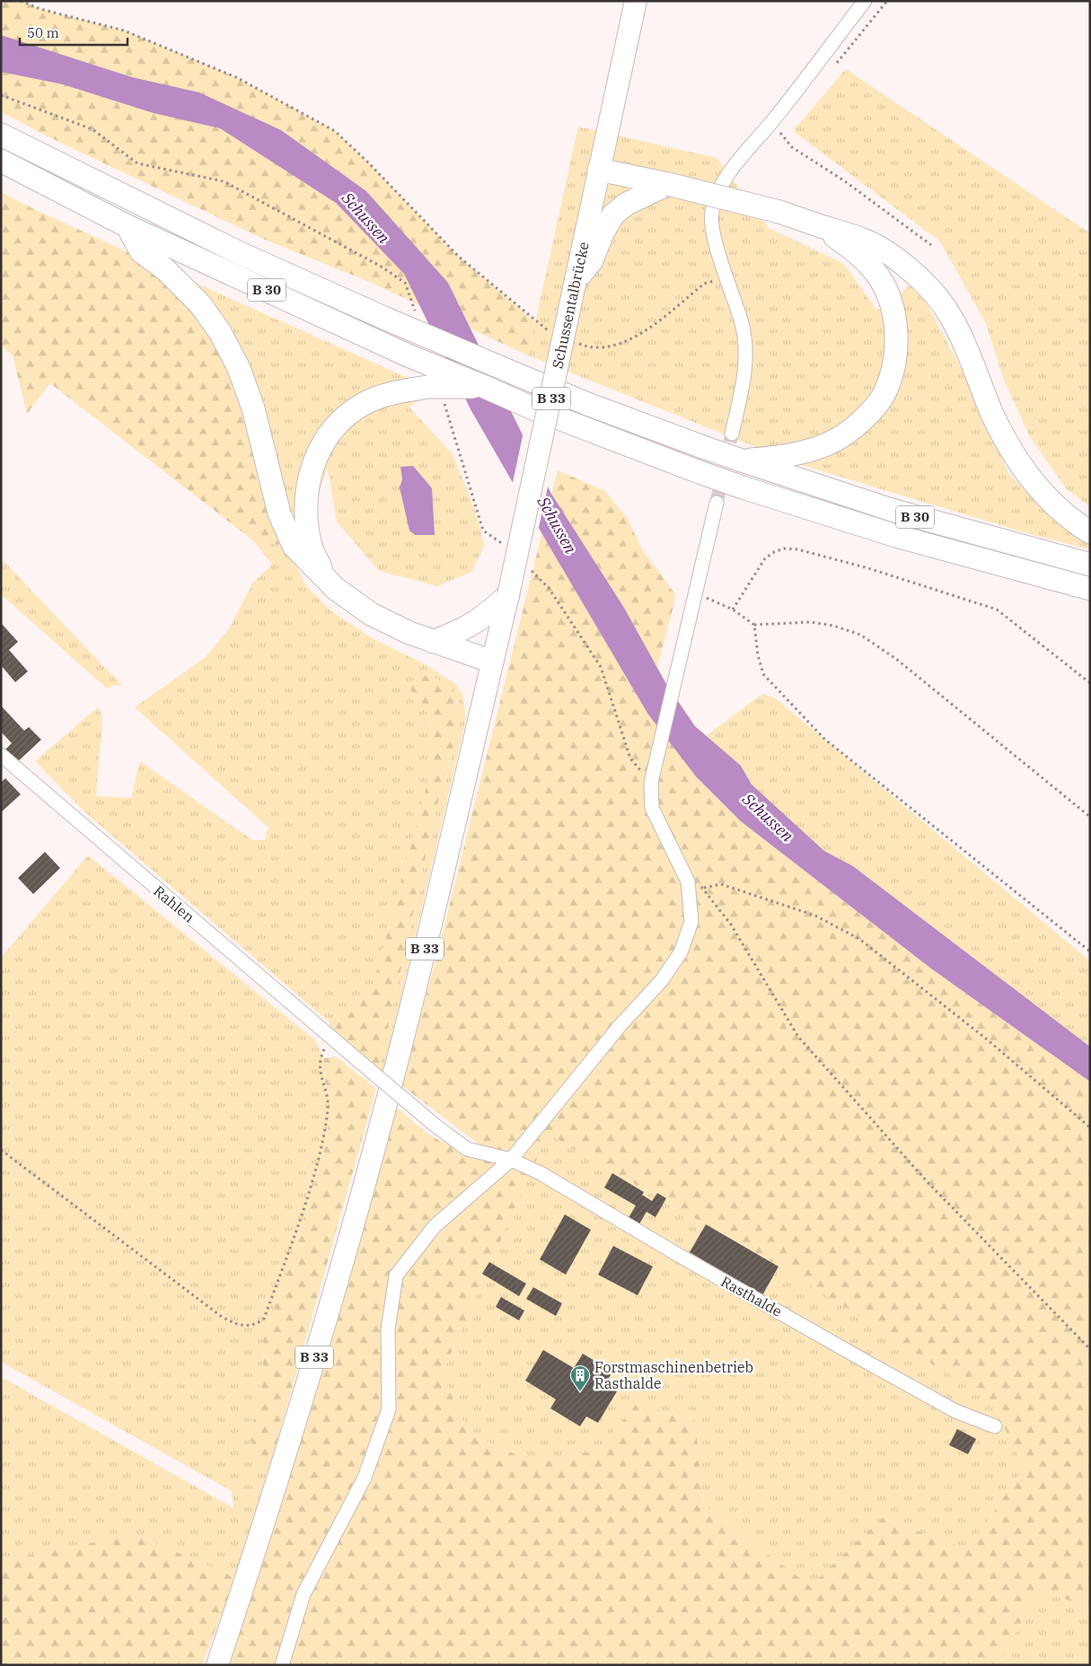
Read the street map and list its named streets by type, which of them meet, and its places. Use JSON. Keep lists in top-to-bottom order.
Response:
{
  "streets": {
    "highway": ["B 30"],
    "main road": ["Schussentalbrücke", "B 33"],
    "street": ["Rahlen", "Rasthalde"]
  },
  "crossings": [
    ["Schussentalbrücke", "B 33"],
    ["Rahlen", "Rasthalde"]
  ],
  "water": ["Schussen"],
  "places": {
    "building": ["Forstmaschinenbetrieb Rasthalde"]
  },
  "scale_bar": "50 m"
}
